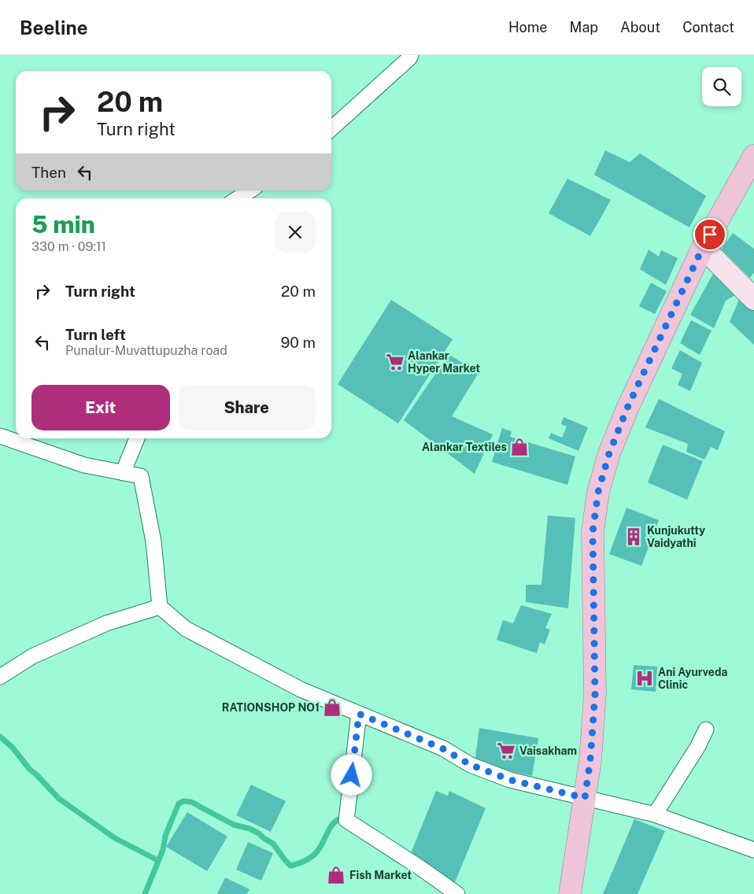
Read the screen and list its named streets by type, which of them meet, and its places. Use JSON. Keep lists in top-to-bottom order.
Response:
{
  "places": {
    "supermarket": ["Alankar Hyper Market", "Vaisakham"],
    "shop": ["Alankar Textiles", "RATIONSHOP NO1", "Fish Market"],
    "building": ["Kunjukutty Vaidyathi"],
    "hospital": ["Ani Ayurveda Clinic"]
  },
  "page": {
    "header": "Beeline",
    "nav": [
      "Home",
      "Map",
      "About",
      "Contact"
    ],
    "turn": ["20 m", "Turn right"],
    "then": "Then",
    "heading": ["5 min", "330 m · 09:11"],
    "list": [
      {
        "name": "Turn right",
        "value": "20 m"
      },
      {
        "name": "Turn left",
        "note": "Punalur-Muvattupuzha road",
        "value": "90 m"
      }
    ],
    "buttons": ["Exit", "Share"]
  }
}
